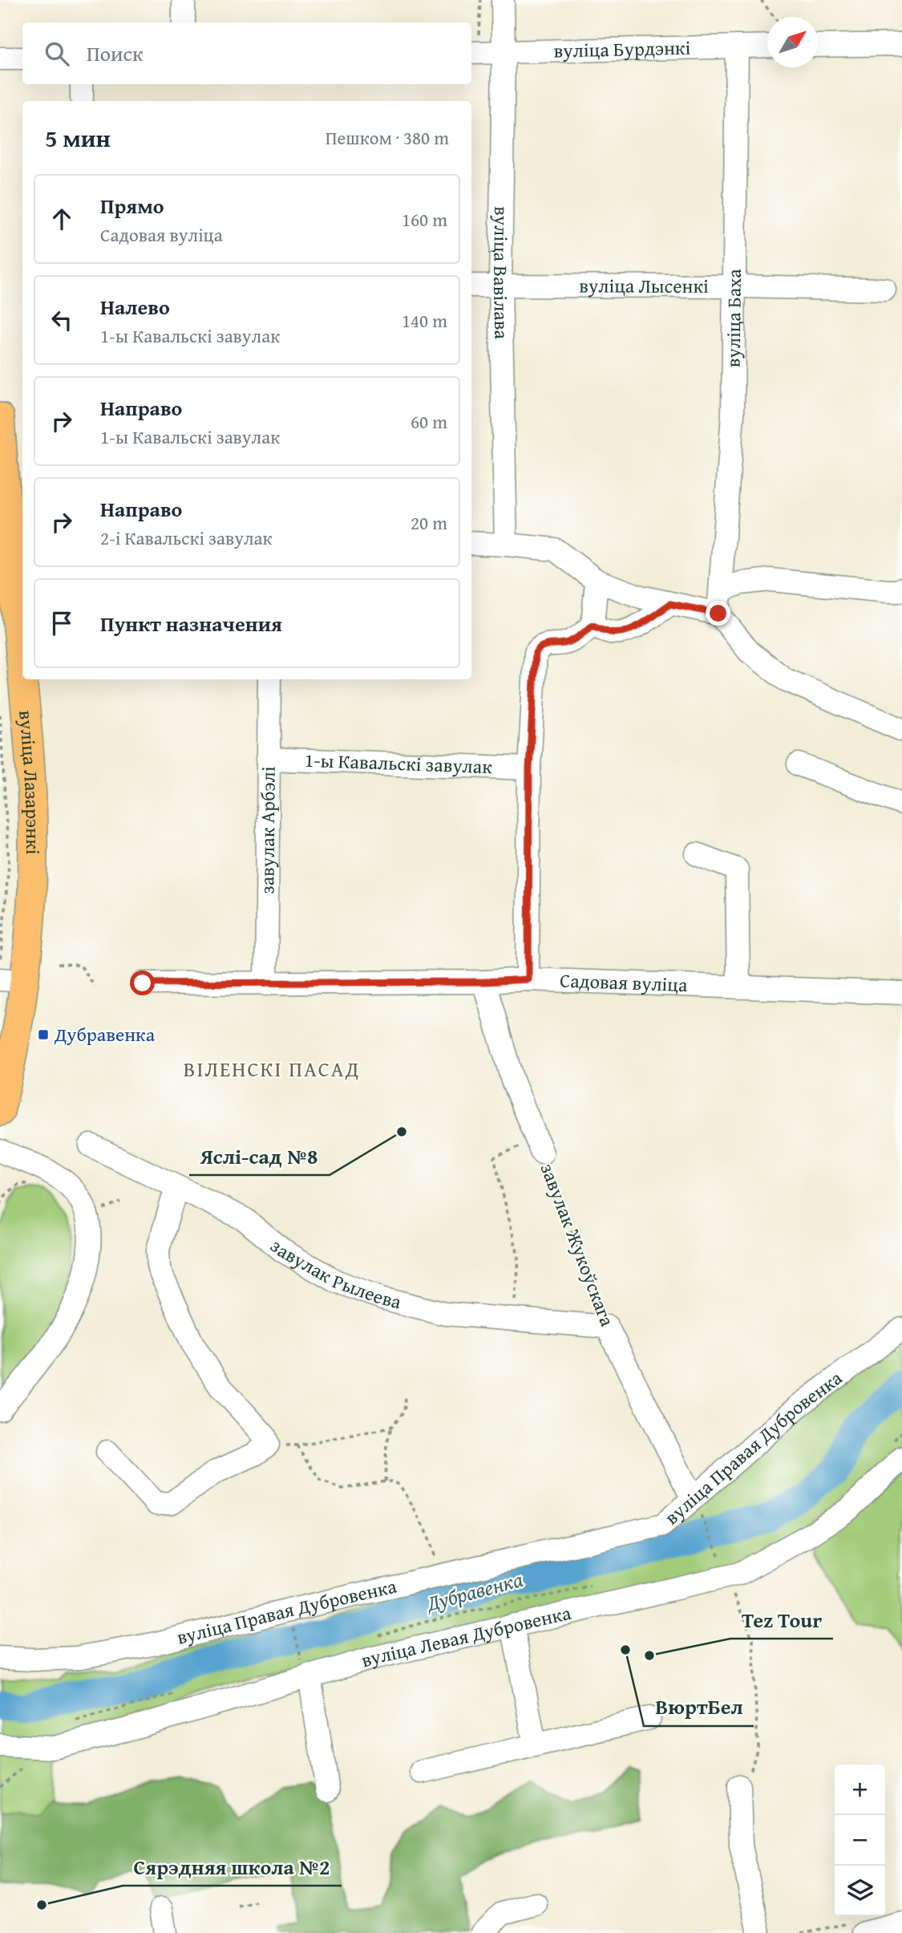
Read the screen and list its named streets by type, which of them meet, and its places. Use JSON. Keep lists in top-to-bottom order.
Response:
{
  "streets": {
    "main road": ["вуліца Лазарэнкі"],
    "street": [
      "вуліца Бурдэнкі",
      "вуліца Вавілава",
      "вуліца Лысенкі",
      "вуліца Баха",
      "1-ы Кавальскі завулак",
      "завулак Арбэлі",
      "Садовая вуліца",
      "завулак Жукоўскага",
      "завулак Рылеева",
      "вуліца Правая Дубровенка",
      "вуліца Левая Дубровенка"
    ]
  },
  "crossings": [
    ["вуліца Бурдэнкі", "вуліца Вавілава"],
    ["вуліца Бурдэнкі", "вуліца Баха"],
    ["вуліца Вавілава", "вуліца Лысенкі"],
    ["вуліца Лысенкі", "вуліца Баха"],
    ["1-ы Кавальскі завулак", "завулак Арбэлі"],
    ["завулак Арбэлі", "Садовая вуліца"],
    ["Садовая вуліца", "завулак Жукоўскага"],
    ["завулак Жукоўскага", "завулак Рылеева"],
    ["завулак Жукоўскага", "вуліца Правая Дубровенка"]
  ],
  "districts": ["ВІЛЕНСКІ ПАСАД"],
  "water": ["Дубравенка"],
  "places": {
    "transit": ["Дубравенка"],
    "other": [
      "Яслі-сад №8",
      "ВюртБел",
      "Tez Tour",
      "Сярэдняя школа №2"
    ]
  },
  "north": "top right",
  "page": {
    "search": "Поиск",
    "heading": ["5 мин", "Пешком · 380 m"],
    "list": [
      ["Прямо", "Садовая вуліца", "160 m"],
      ["Налево", "1-ы Кавальскі завулак", "140 m"],
      ["Направо", "1-ы Кавальскі завулак", "60 m"],
      ["Направо", "2-і Кавальскі завулак", "20 m"],
      "Пункт назначения"
    ],
    "map_buttons": ["+", "−"]
  }
}
